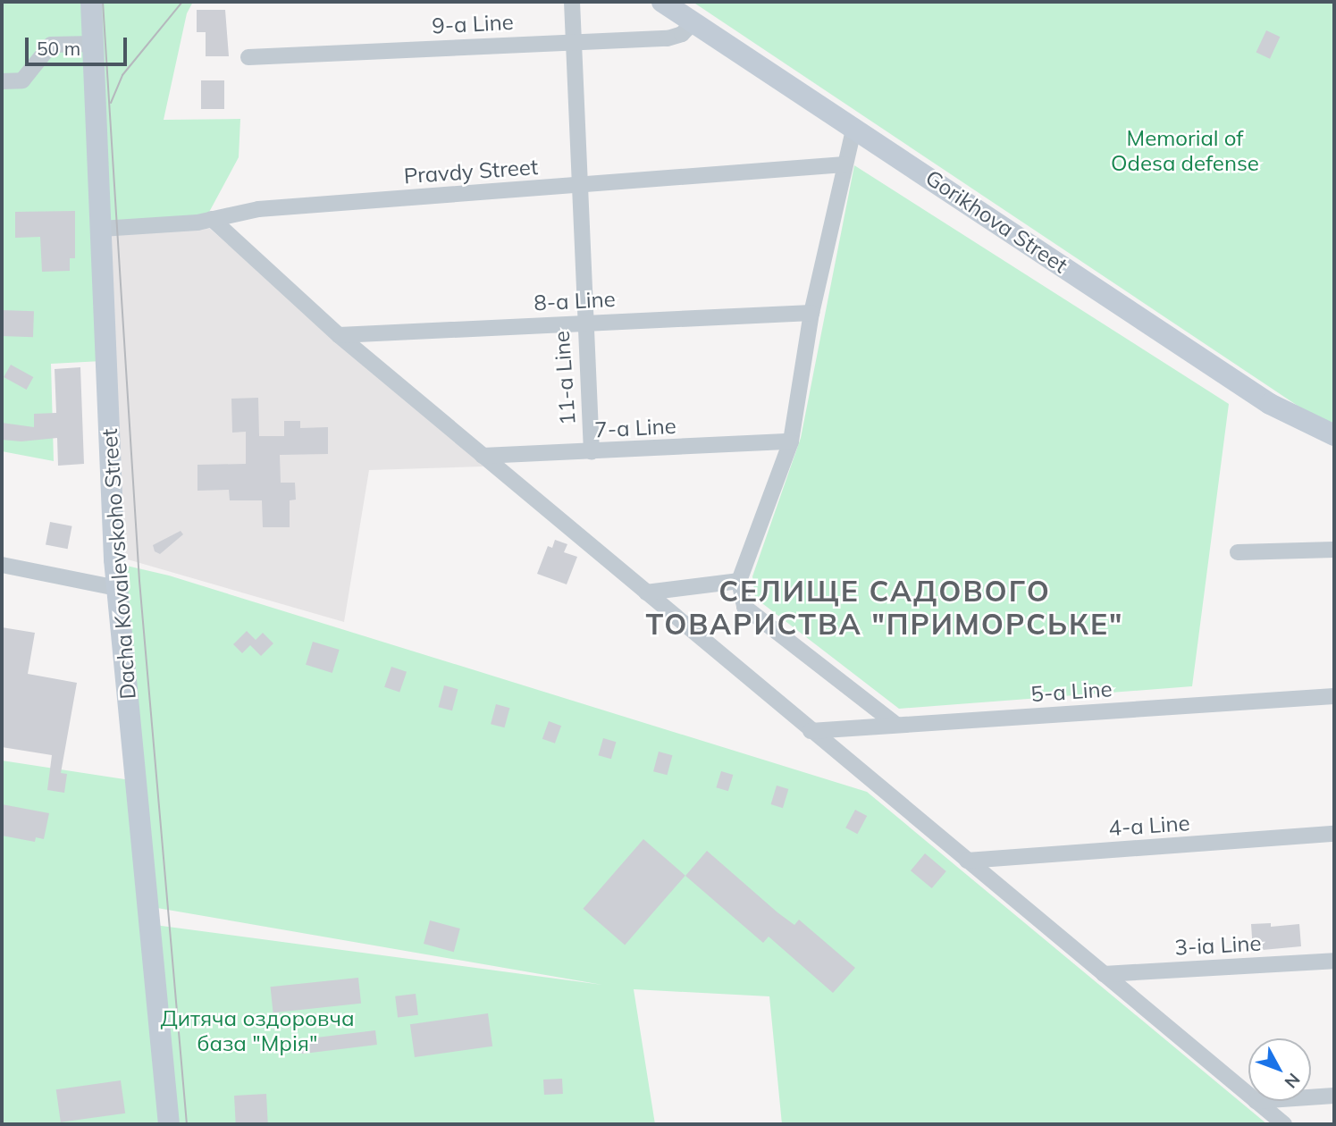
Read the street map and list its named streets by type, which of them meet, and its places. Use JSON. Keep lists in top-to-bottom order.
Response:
{
  "streets": {
    "street": [
      "9-a Line",
      "Pravdy Street",
      "Gorikhova Street",
      "8-a Line",
      "11-a Line",
      "7-a Line",
      "Dacha Kovalevskoho Street",
      "5-a Line",
      "4-a Line",
      "3-ia Line"
    ]
  },
  "crossings": [
    ["9-a Line", "Gorikhova Street"],
    ["9-a Line", "11-a Line"],
    ["Pravdy Street", "11-a Line"],
    ["Pravdy Street", "Dacha Kovalevskoho Street"],
    ["8-a Line", "11-a Line"],
    ["11-a Line", "7-a Line"]
  ],
  "districts": ["СЕЛИЩЕ САДОВОГО ТОВАРИСТВА \"ПРИМОРСЬКЕ\""],
  "parks": ["Memorial of Odesa defense", "Дитяча оздоровча база \"Мрія\""],
  "scale_bar": "50 m",
  "north": "bottom right"
}
